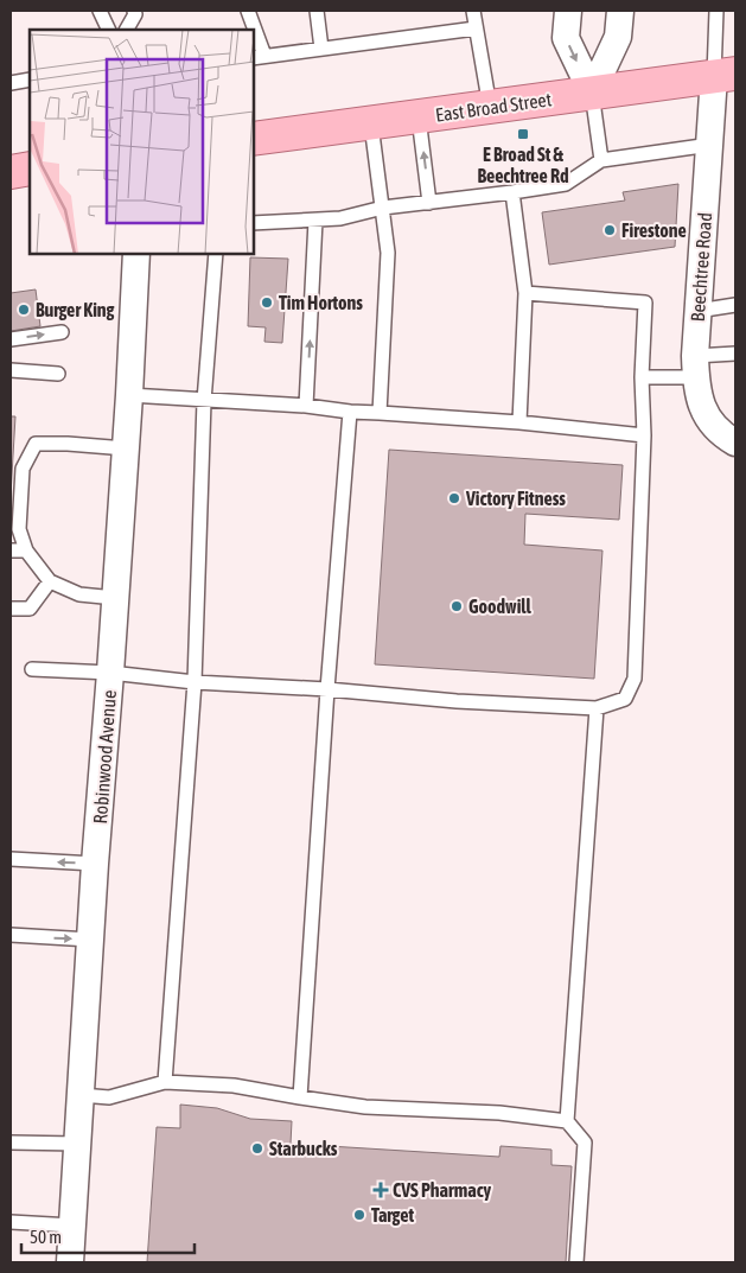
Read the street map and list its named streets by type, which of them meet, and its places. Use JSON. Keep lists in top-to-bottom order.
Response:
{
  "streets": {
    "main road": ["East Broad Street"],
    "street": ["Beechtree Road", "Robinwood Avenue"]
  },
  "crossings": [
    ["East Broad Street", "Beechtree Road"]
  ],
  "places": {
    "transit": ["E Broad St & Beechtree Rd"],
    "other": [
      "Firestone",
      "Tim Hortons",
      "Burger King",
      "Victory Fitness",
      "Goodwill",
      "Starbucks",
      "Target"
    ],
    "health": ["CVS Pharmacy"]
  },
  "scale_bar": "50 m"
}
